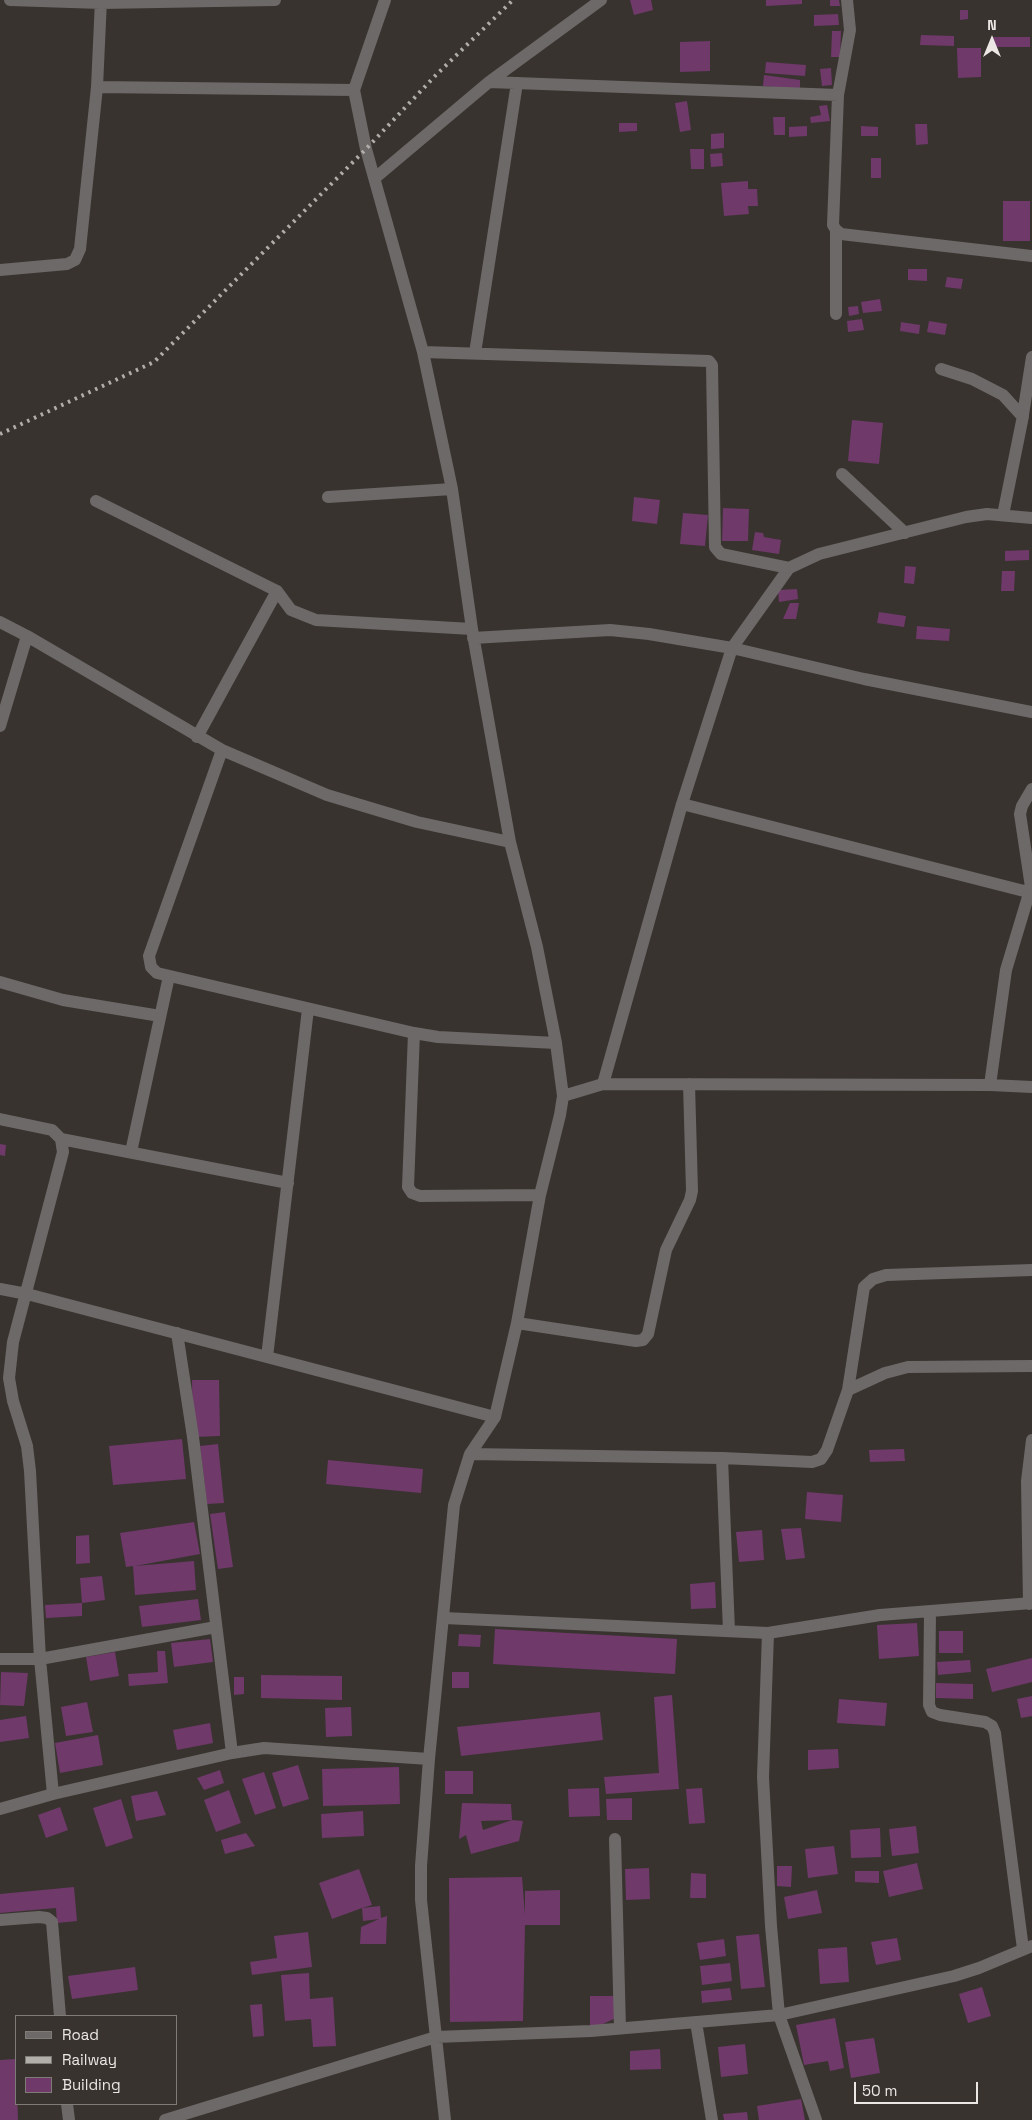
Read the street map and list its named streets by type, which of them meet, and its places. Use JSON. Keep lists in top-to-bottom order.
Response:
{
  "legend": ["Road", "Railway", "Building"],
  "scale_bar": "50 m",
  "north": "top"
}
